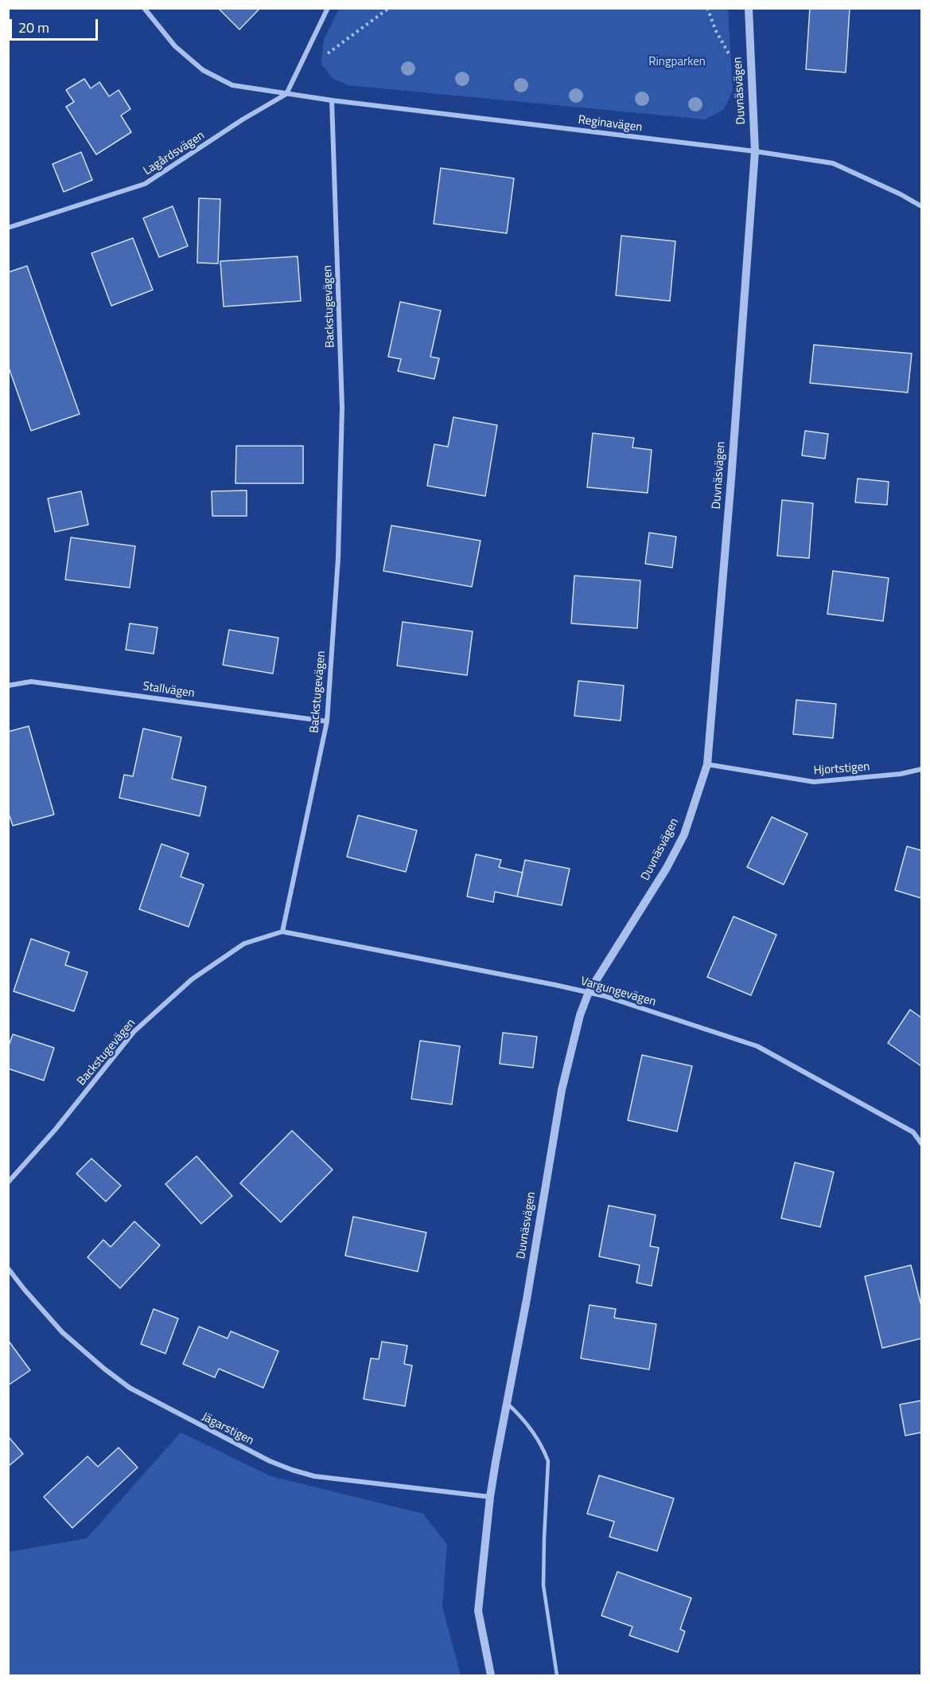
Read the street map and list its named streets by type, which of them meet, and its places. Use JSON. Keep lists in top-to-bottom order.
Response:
{
  "streets": {
    "street": [
      "Duvnäsvägen",
      "Reginavägen",
      "Lagårdsvägen",
      "Backstugevägen",
      "Stallvägen",
      "Hjortstigen",
      "Vargungevägen",
      "Jägarstigen"
    ]
  },
  "crossings": [
    ["Duvnäsvägen", "Reginavägen"],
    ["Duvnäsvägen", "Hjortstigen"],
    ["Duvnäsvägen", "Vargungevägen"],
    ["Duvnäsvägen", "Jägarstigen"],
    ["Reginavägen", "Lagårdsvägen"],
    ["Reginavägen", "Backstugevägen"],
    ["Backstugevägen", "Stallvägen"],
    ["Backstugevägen", "Vargungevägen"]
  ],
  "parks": ["Ringparken"],
  "scale_bar": "20 m"
}
